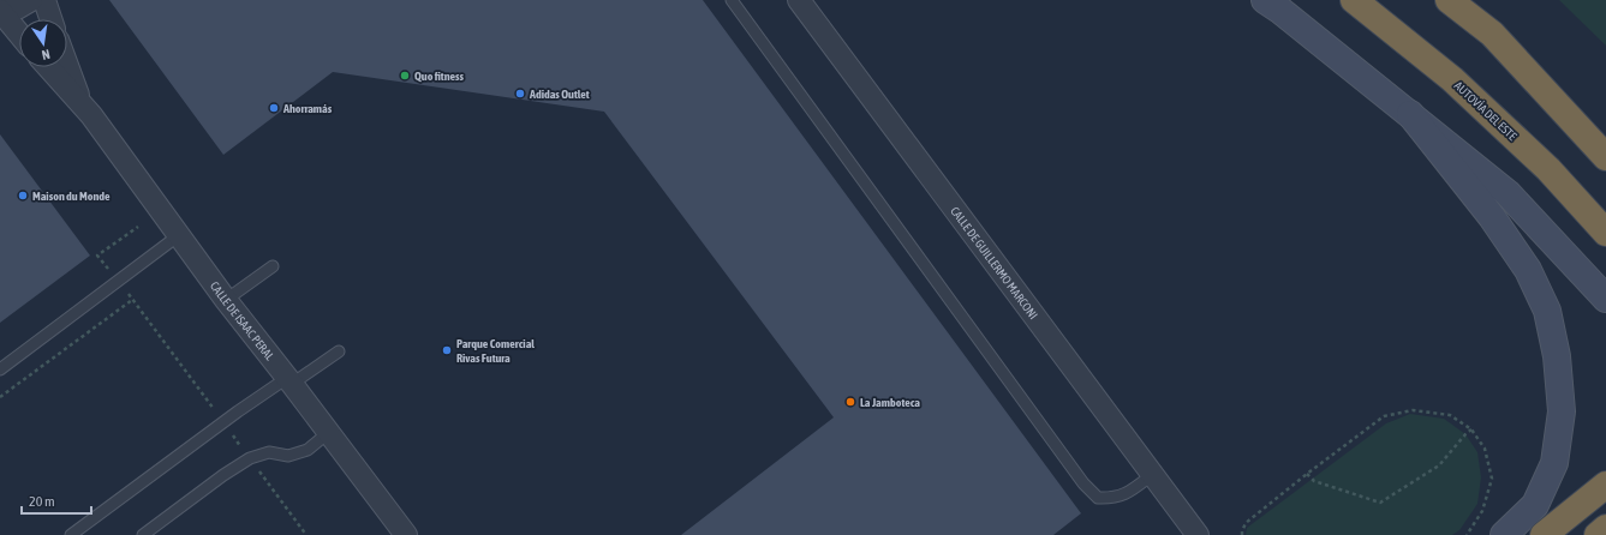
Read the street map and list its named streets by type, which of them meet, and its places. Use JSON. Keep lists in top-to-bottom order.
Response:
{
  "streets": {
    "highway": ["AUTOVÍA DEL ESTE"],
    "street": ["CALLE DE GUILLERMO MARCONI", "CALLE DE ISAAC PERAL"]
  },
  "places": [
    "Quo fitness",
    "Adidas Outlet",
    "Ahorramás",
    "Maison du Monde",
    "Parque Comercial Rivas Futura",
    "La Jamboteca"
  ],
  "scale_bar": "20 m",
  "north": "bottom"
}
